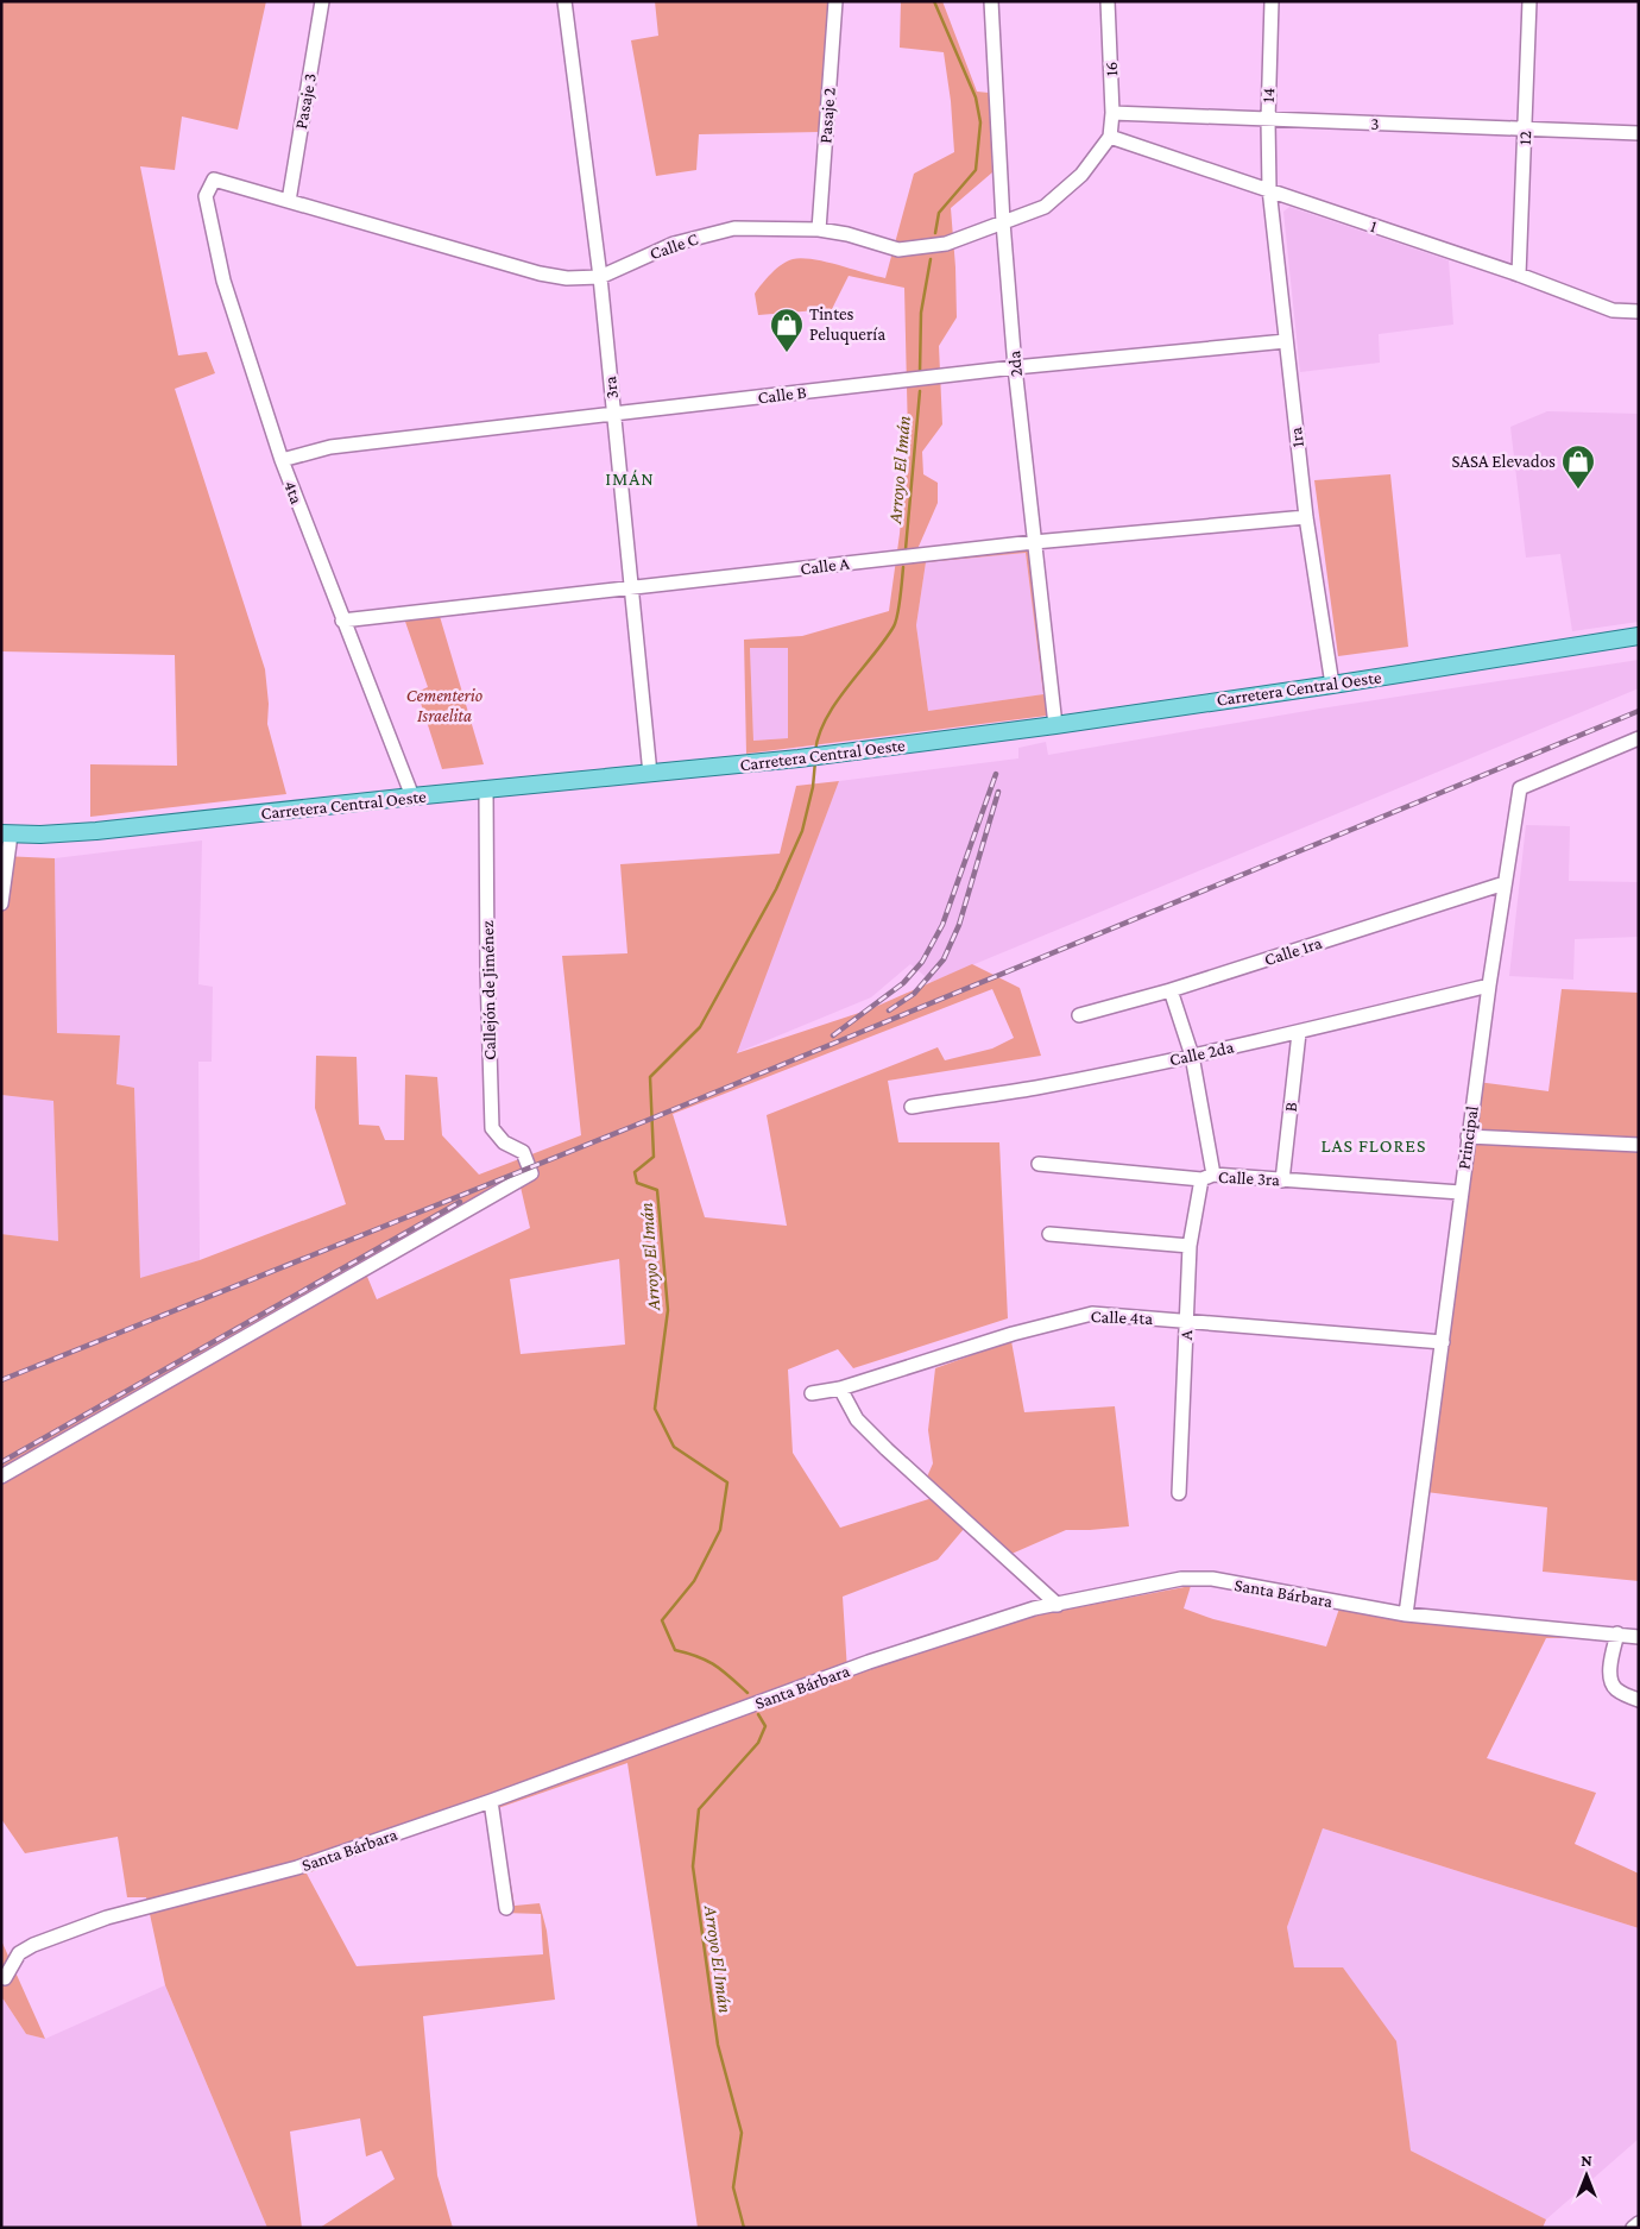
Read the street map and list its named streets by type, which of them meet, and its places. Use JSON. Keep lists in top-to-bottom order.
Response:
{
  "streets": {
    "main road": ["Carretera Central Oeste"],
    "street": [
      "16",
      "14",
      "Pasaje 3",
      "Pasaje 2",
      "3",
      "12",
      "1",
      "Calle C",
      "2da",
      "3ra",
      "Calle B",
      "1ra",
      "4ta",
      "Calle A",
      "Calle 1ra",
      "Callejón de Jiménez",
      "Calle 2da",
      "B",
      "Principal",
      "Calle 3ra",
      "Calle 4ta",
      "A",
      "Santa Bárbara"
    ]
  },
  "crossings": [
    ["16", "3"],
    ["16", "1"],
    ["16", "Calle C"],
    ["14", "3"],
    ["14", "1"],
    ["14", "1ra"],
    ["Pasaje 3", "Calle C"],
    ["Pasaje 2", "Calle C"],
    ["3", "12"],
    ["12", "1"],
    ["1", "Calle C"],
    ["1", "1ra"],
    ["Calle C", "2da"],
    ["Calle C", "3ra"],
    ["Calle C", "4ta"],
    ["2da", "Calle B"],
    ["2da", "Calle A"],
    ["2da", "Carretera Central Oeste"],
    ["3ra", "Calle B"],
    ["3ra", "Calle A"],
    ["3ra", "Carretera Central Oeste"],
    ["Calle B", "1ra"],
    ["Calle B", "4ta"],
    ["1ra", "Calle A"],
    ["1ra", "Carretera Central Oeste"],
    ["4ta", "Calle A"],
    ["4ta", "Carretera Central Oeste"],
    ["Carretera Central Oeste", "Callejón de Jiménez"],
    ["Calle 1ra", "Principal"],
    ["Calle 1ra", "A"],
    ["Calle 2da", "B"],
    ["Calle 2da", "Principal"],
    ["Calle 2da", "A"],
    ["B", "Calle 3ra"],
    ["Principal", "Calle 3ra"],
    ["Principal", "Calle 4ta"],
    ["Principal", "Santa Bárbara"],
    ["Calle 3ra", "A"],
    ["Calle 4ta", "A"]
  ],
  "districts": ["IMÁN", "LAS FLORES"],
  "water": ["Arroyo El Imán"],
  "parks": ["Cementerio Israelita"],
  "places": {
    "shop": ["Tintes Peluquería", "SASA Elevados"]
  },
  "north": "top"
}
